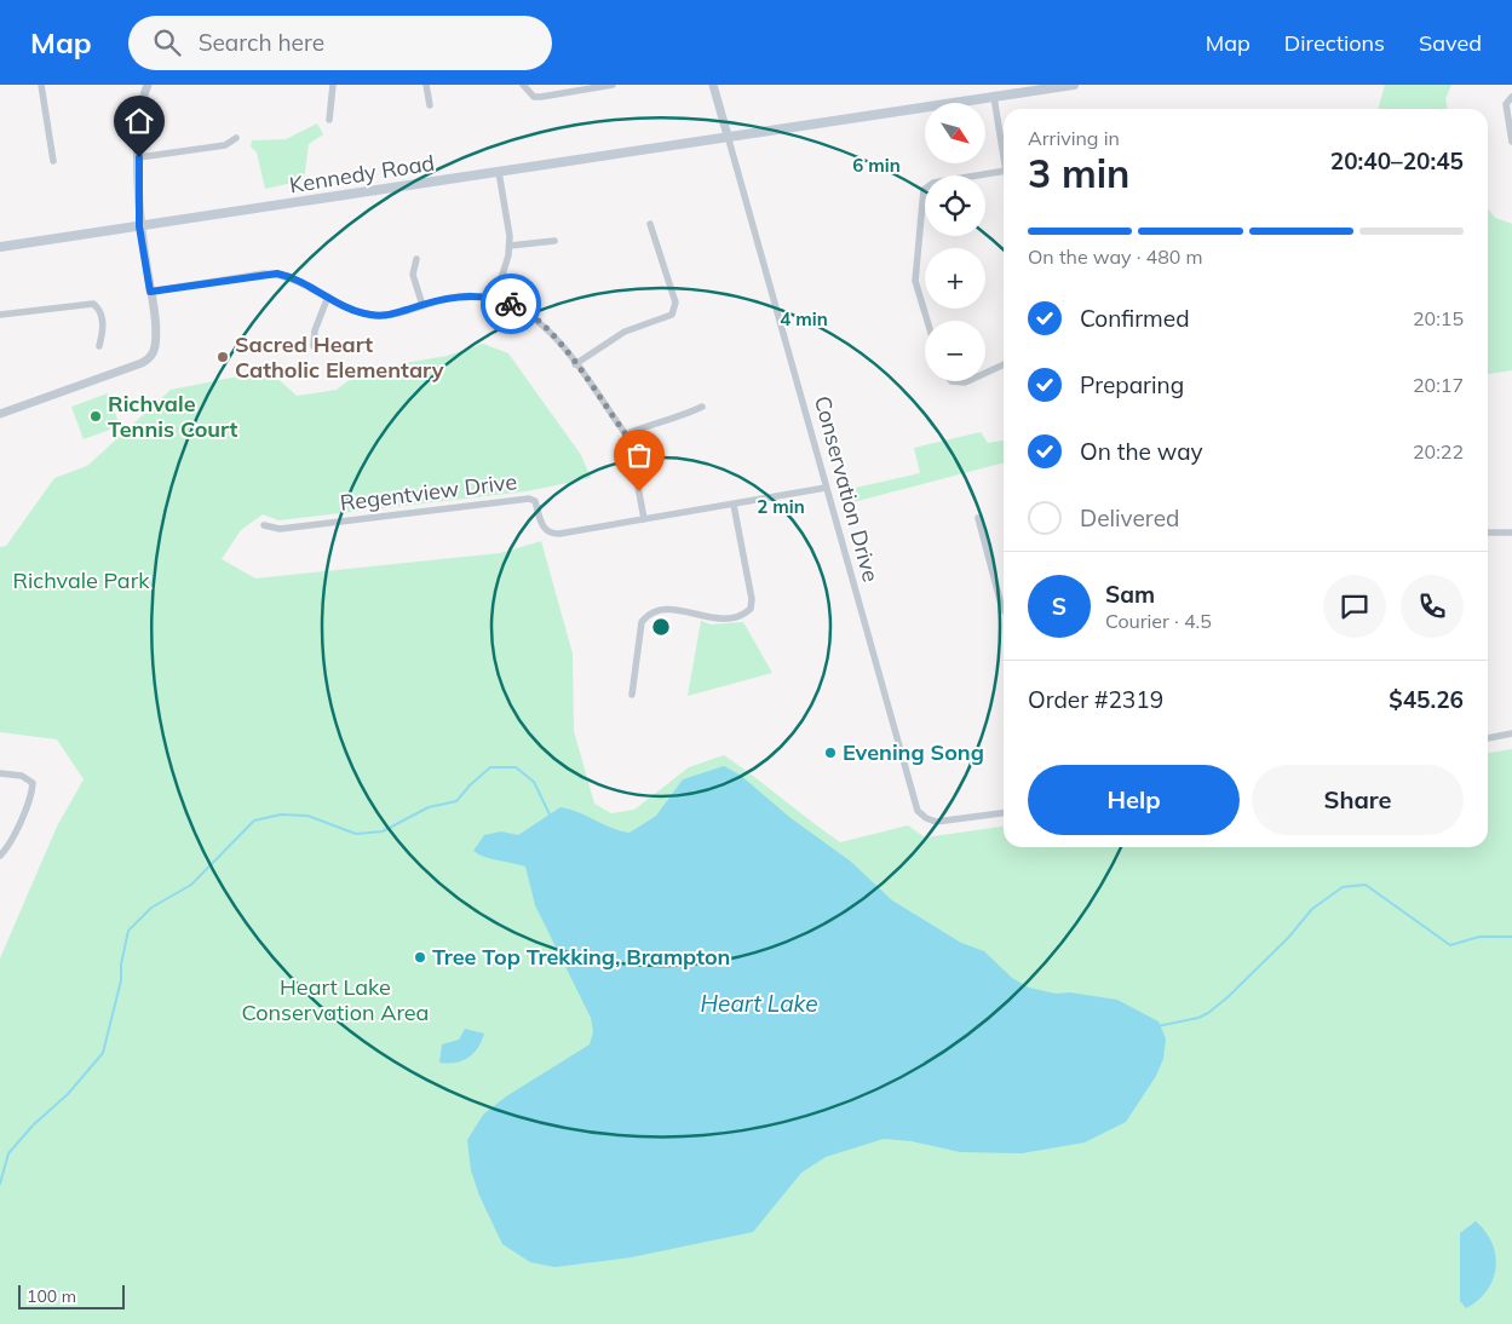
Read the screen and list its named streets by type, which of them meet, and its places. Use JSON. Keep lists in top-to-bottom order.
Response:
{
  "streets": {
    "main road": ["Kennedy Road"],
    "street": ["Conservation Drive", "Regentview Drive"]
  },
  "crossings": [
    ["Kennedy Road", "Conservation Drive"],
    ["Conservation Drive", "Regentview Drive"]
  ],
  "water": ["Heart Lake"],
  "parks": ["Richvale Park", "Heart Lake Conservation Area"],
  "places": [
    "Sacred Heart Catholic Elementary",
    "Richvale Tennis Court",
    "Evening Song",
    "Tree Top Trekking, Brampton"
  ],
  "scale_bar": "100 m",
  "north": "bottom right",
  "page": {
    "header": "Map",
    "search": "Search here",
    "nav": ["Map", "Directions", "Saved"],
    "map_buttons": ["+", "−"],
    "heading": ["3 min", "Arriving in", "20:40–20:45"],
    "panel": [
      "Sam",
      "Courier · 4.5",
      "Order #2319",
      "$45.26"
    ],
    "bar": "On the way · 480 m",
    "list": [
      ["Confirmed", "20:15"],
      ["Preparing", "20:17"],
      ["On the way", "20:22"],
      "Delivered"
    ],
    "round": "S",
    "buttons": ["Help", "Share"],
    "scale": "100 m"
  },
  "rings": ["6 min", "4 min", "2 min"]
}
